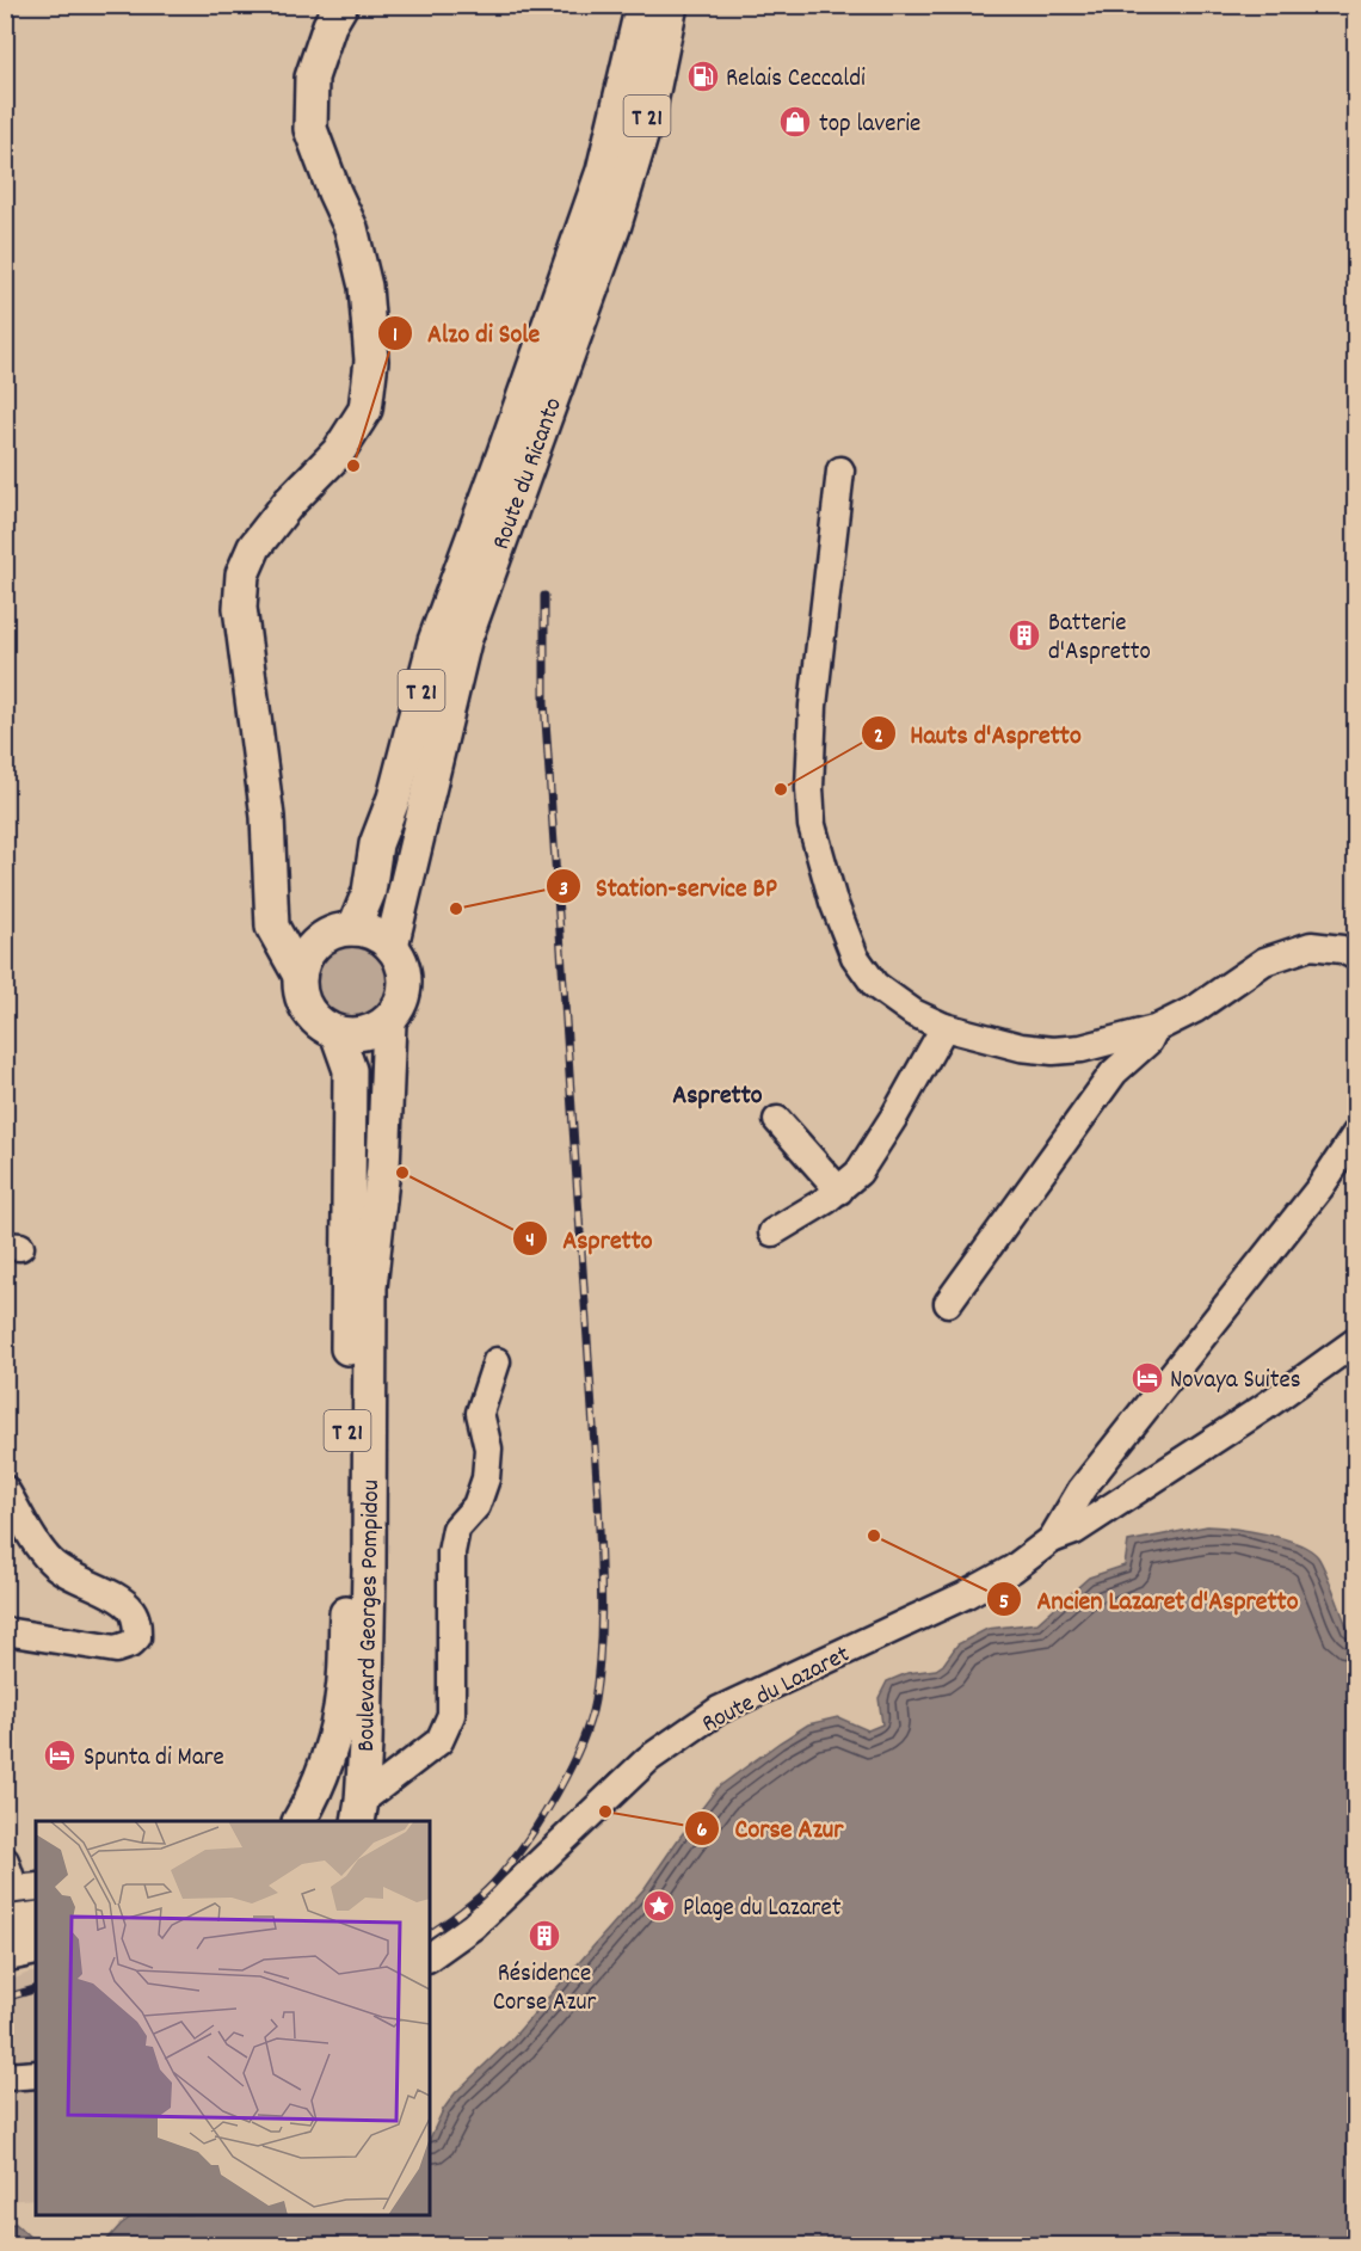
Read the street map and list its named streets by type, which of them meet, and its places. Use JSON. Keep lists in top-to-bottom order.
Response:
{
  "streets": {
    "main road": ["T 21", "Route du Ricanto", "Boulevard Georges Pompidou"],
    "street": ["Route du Lazaret"]
  },
  "crossings": [
    ["Route du Ricanto", "Boulevard Georges Pompidou"]
  ],
  "districts": ["Aspretto"],
  "places": {
    "fuel station": ["Relais Ceccaldi"],
    "shop": ["top laverie"],
    "other": [
      "Alzo di Sole",
      "Hauts d'Aspretto",
      "Station-service BP",
      "Aspretto",
      "Ancien Lazaret d'Aspretto",
      "Corse Azur"
    ],
    "building": ["Batterie d'Aspretto", "Résidence Corse Azur"],
    "hotel": ["Novaya Suites", "Spunta di Mare"],
    "place": ["Plage du Lazaret"]
  }
}
